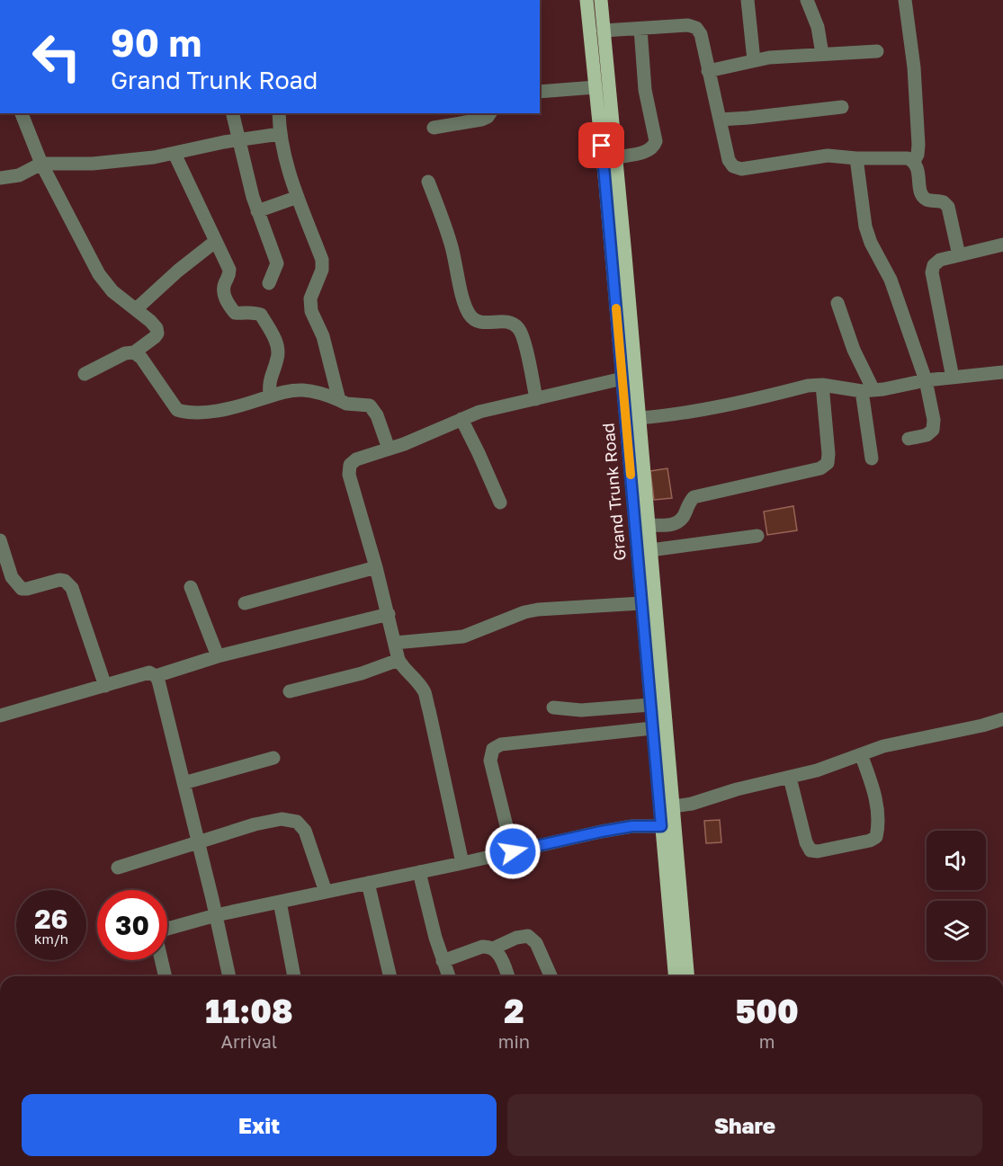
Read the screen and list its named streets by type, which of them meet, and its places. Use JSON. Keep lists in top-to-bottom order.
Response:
{
  "streets": {
    "main road": ["Grand Trunk Road"]
  },
  "page": {
    "turn": ["90 m", "Grand Trunk Road"],
    "speed": "26 km/h",
    "limit": "30",
    "eta": [
      "11:08",
      "Arrival",
      "2",
      "min",
      "500",
      "m"
    ],
    "buttons": ["Exit", "Share"]
  }
}
